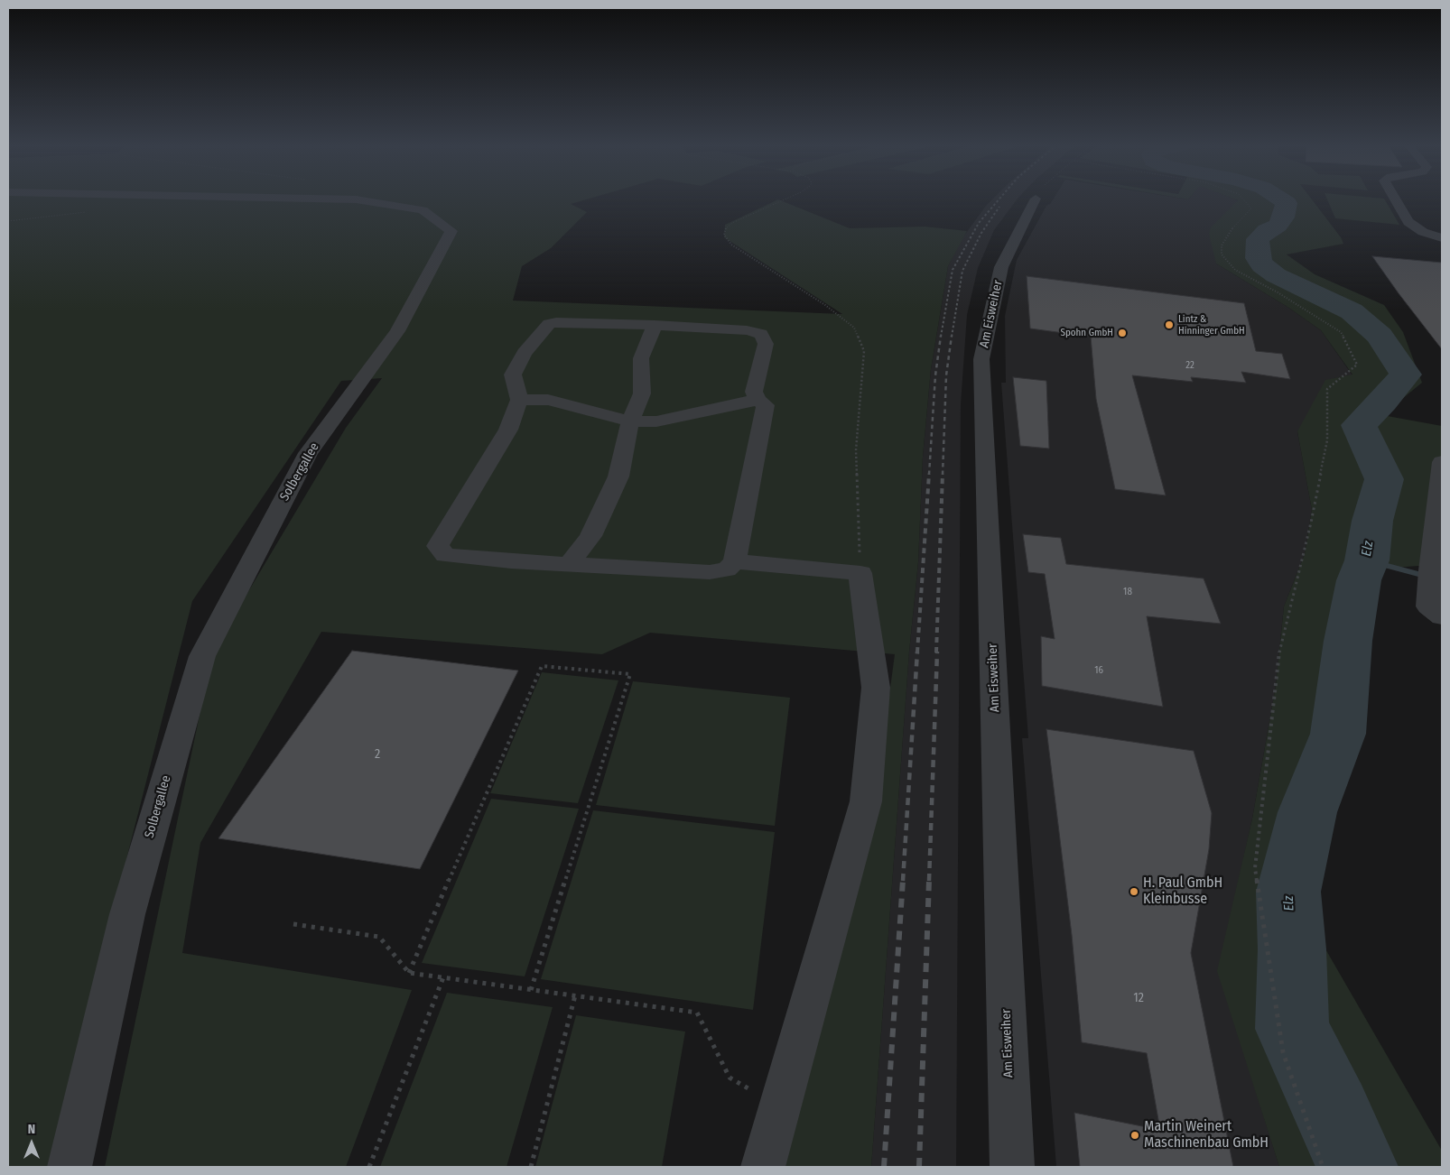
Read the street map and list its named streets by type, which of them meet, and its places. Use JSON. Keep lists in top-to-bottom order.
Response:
{
  "streets": {
    "street": ["Am Eisweiher", "Solbergallee"]
  },
  "water": ["Elz"],
  "places": [
    "Lintz & Hinninger GmbH",
    "Spohn GmbH",
    "H. Paul GmbH Kleinbusse",
    "Martin Weinert Maschinenbau GmbH"
  ],
  "house_numbers": [
    "22",
    "18",
    "16",
    "2",
    "12"
  ],
  "north": "top"
}
